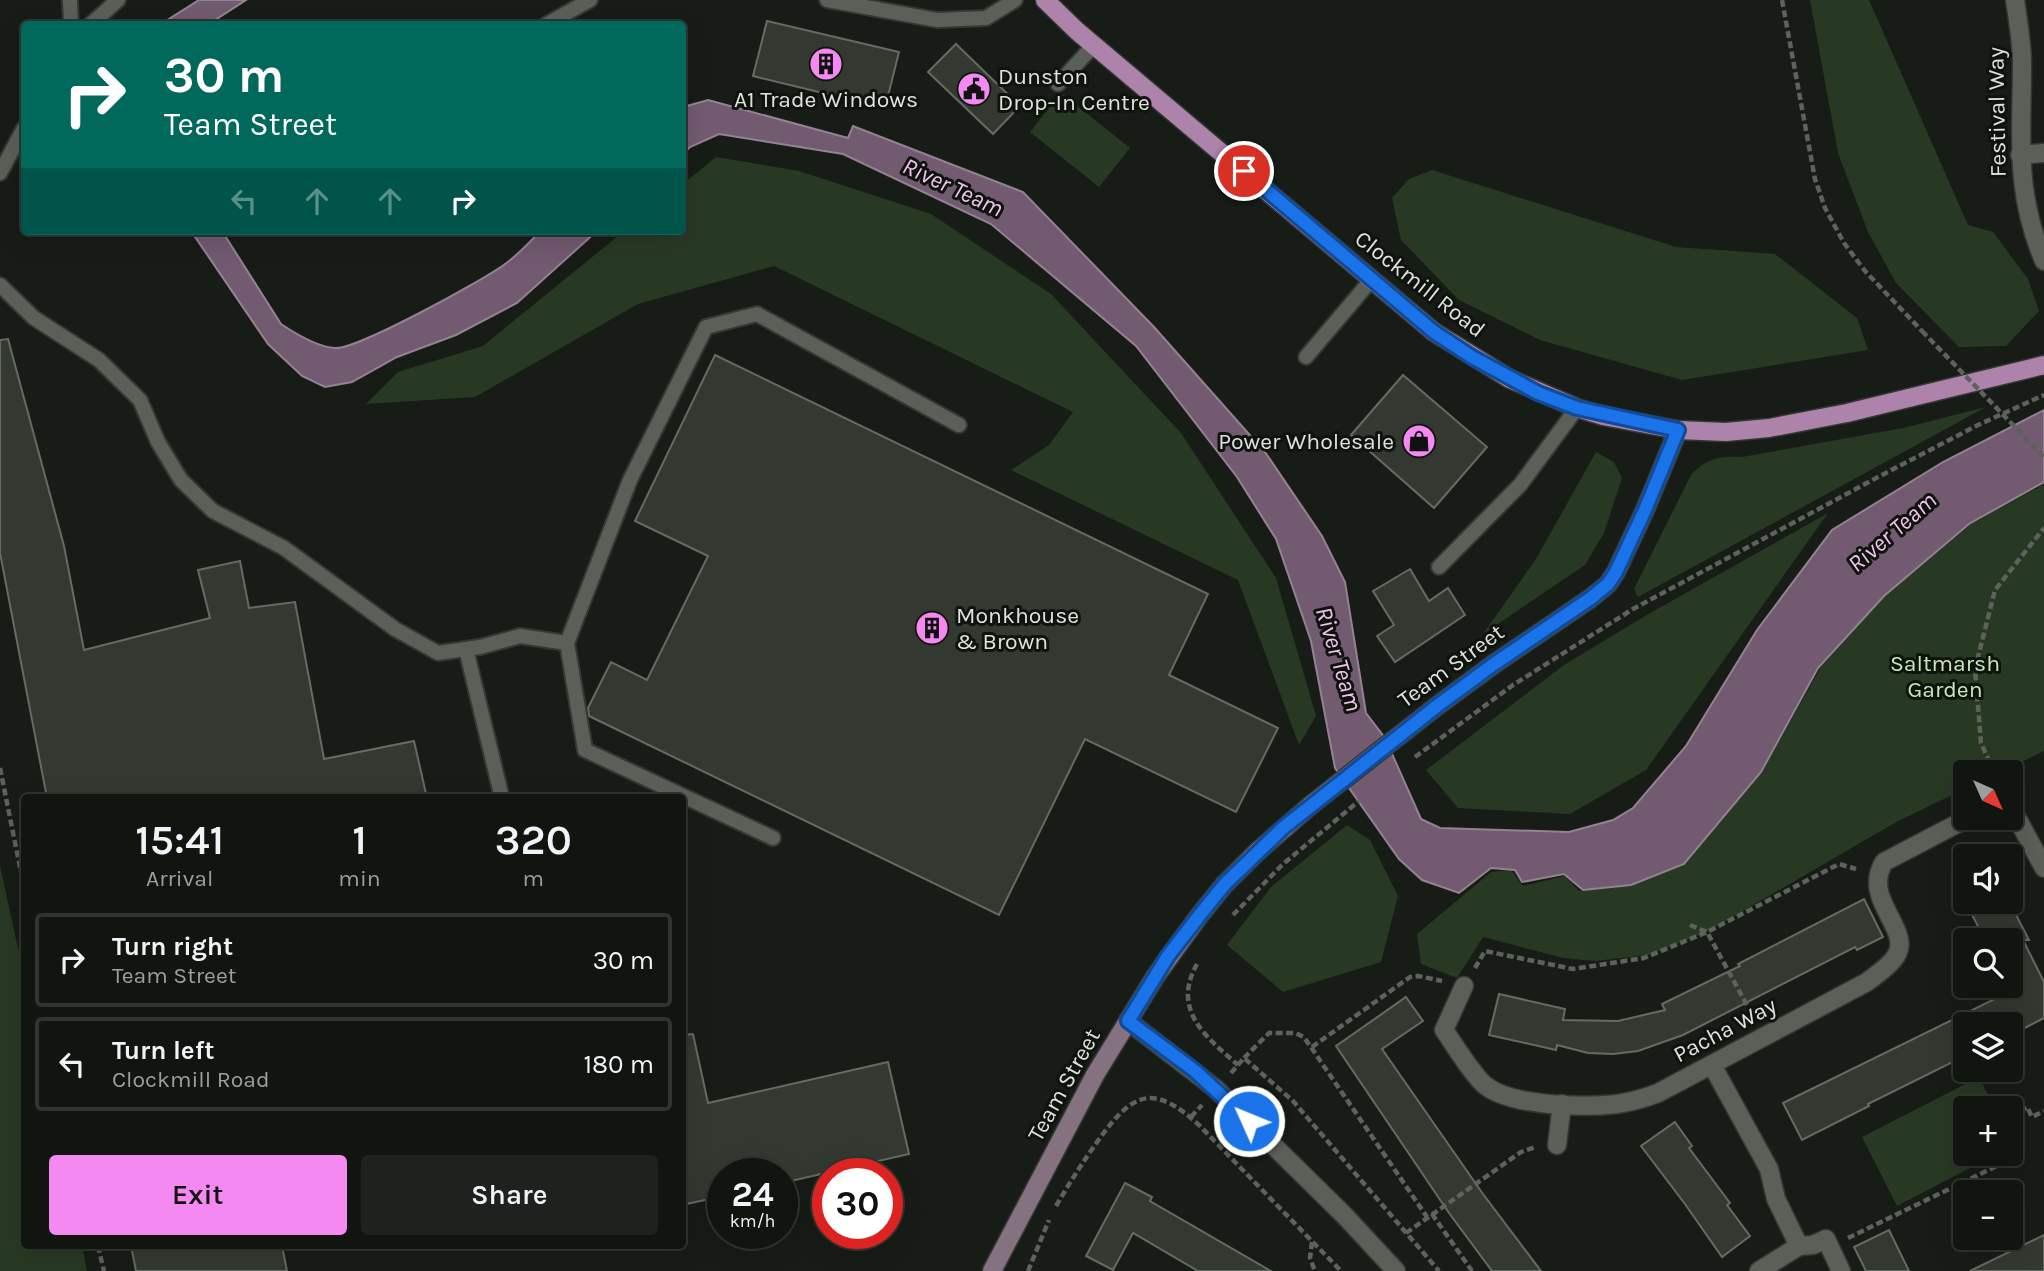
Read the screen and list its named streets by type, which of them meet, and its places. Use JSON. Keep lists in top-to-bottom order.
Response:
{
  "streets": {
    "main road": ["Clockmill Road"],
    "street": ["Festival Way", "Team Street", "Pacha Way"]
  },
  "crossings": [
    ["Clockmill Road", "Team Street"]
  ],
  "water": ["River Team"],
  "parks": ["Saltmarsh Garden"],
  "places": {
    "building": ["A1 Trade Windows", "Monkhouse & Brown"],
    "public building": ["Dunston Drop-In Centre"],
    "shop": ["Power Wholesale"]
  },
  "north": "bottom right",
  "page": {
    "turn": ["30 m", "Team Street"],
    "map_buttons": ["+", "−"],
    "eta": [
      "15:41",
      "Arrival",
      "1",
      "min",
      "320",
      "m"
    ],
    "list": [
      {
        "name": "Turn right",
        "note": "Team Street",
        "value": "30 m"
      },
      {
        "name": "Turn left",
        "note": "Clockmill Road",
        "value": "180 m"
      }
    ],
    "buttons": ["Exit", "Share"],
    "speed": "24 km/h",
    "limit": "30"
  }
}
